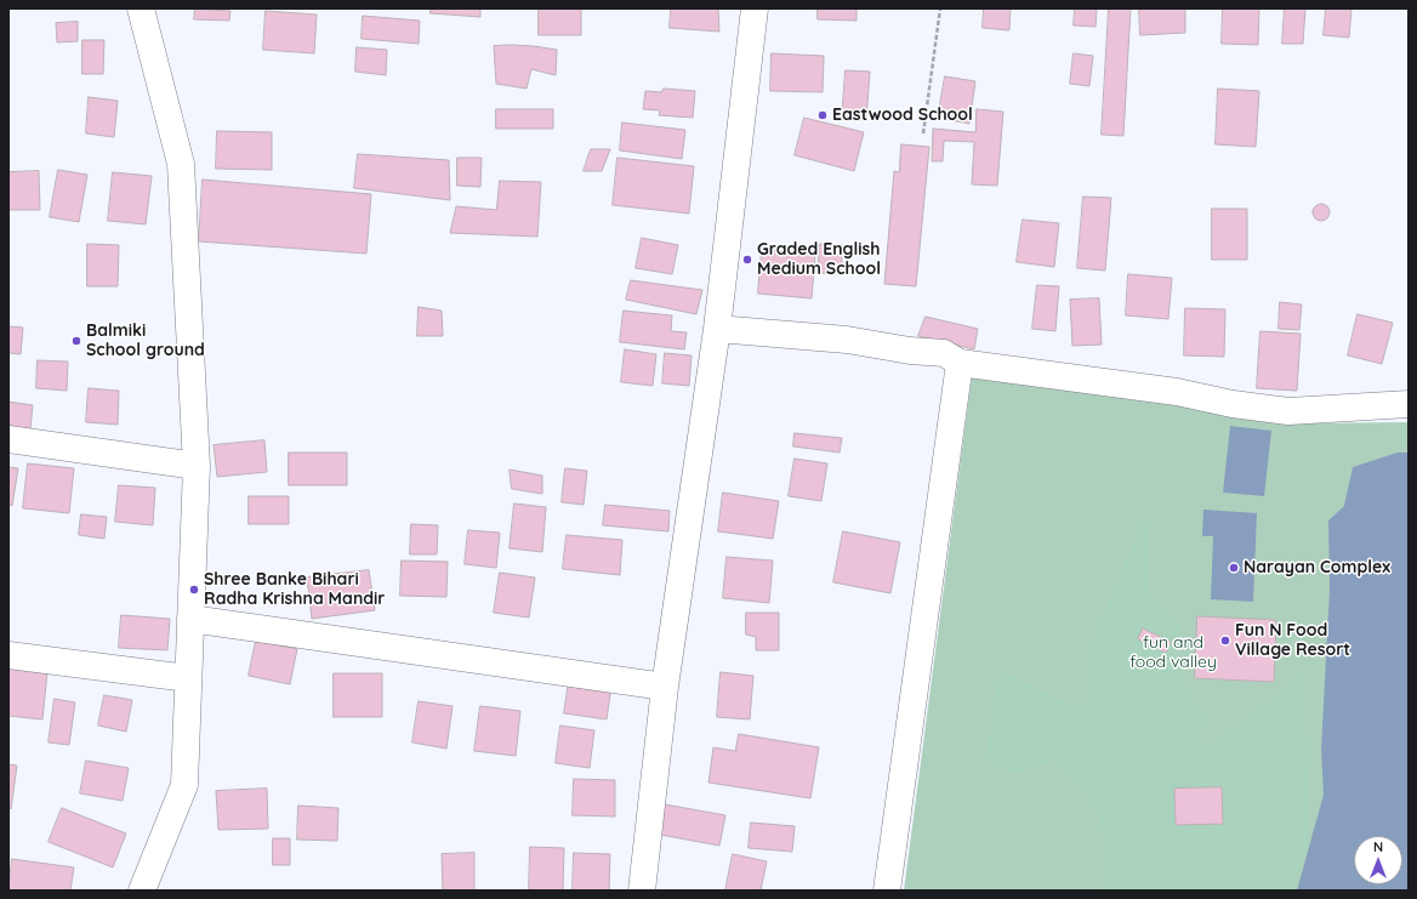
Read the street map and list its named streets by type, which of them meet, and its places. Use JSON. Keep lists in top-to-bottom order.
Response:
{
  "parks": ["fun and food valley"],
  "places": [
    "Eastwood School",
    "Graded English Medium School",
    "Balmiki School ground",
    "Narayan Complex",
    "Shree Banke Bihari Radha Krishna Mandir",
    "Fun N Food Village Resort"
  ],
  "north": "top"
}
